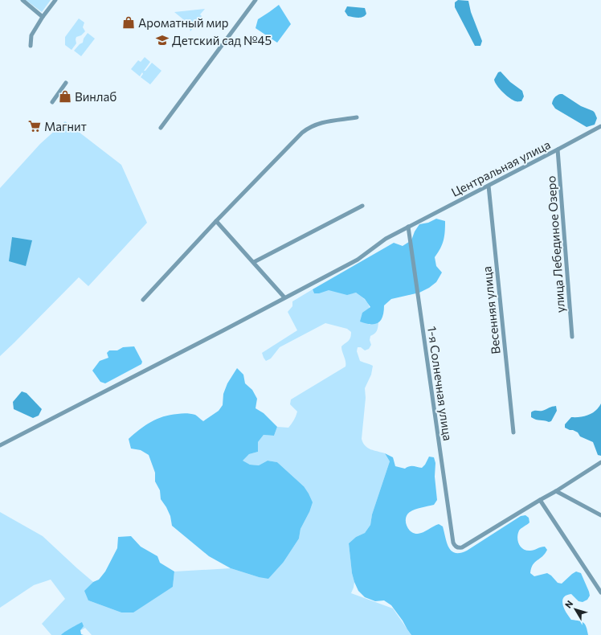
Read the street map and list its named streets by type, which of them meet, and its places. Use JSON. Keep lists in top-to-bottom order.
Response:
{
  "streets": {
    "street": [
      "Центральная улица",
      "улица Лебединое Озеро",
      "Весенняя улица",
      "1-я Солнечная улица"
    ]
  },
  "crossings": [
    ["Центральная улица", "улица Лебединое Озеро"],
    ["Центральная улица", "Весенняя улица"],
    ["Центральная улица", "1-я Солнечная улица"]
  ],
  "places": {
    "shop": ["Ароматный мир", "Винлаб"],
    "school or university": ["Детский сад №45"],
    "supermarket": ["Магнит"]
  },
  "north": "top left"
}
